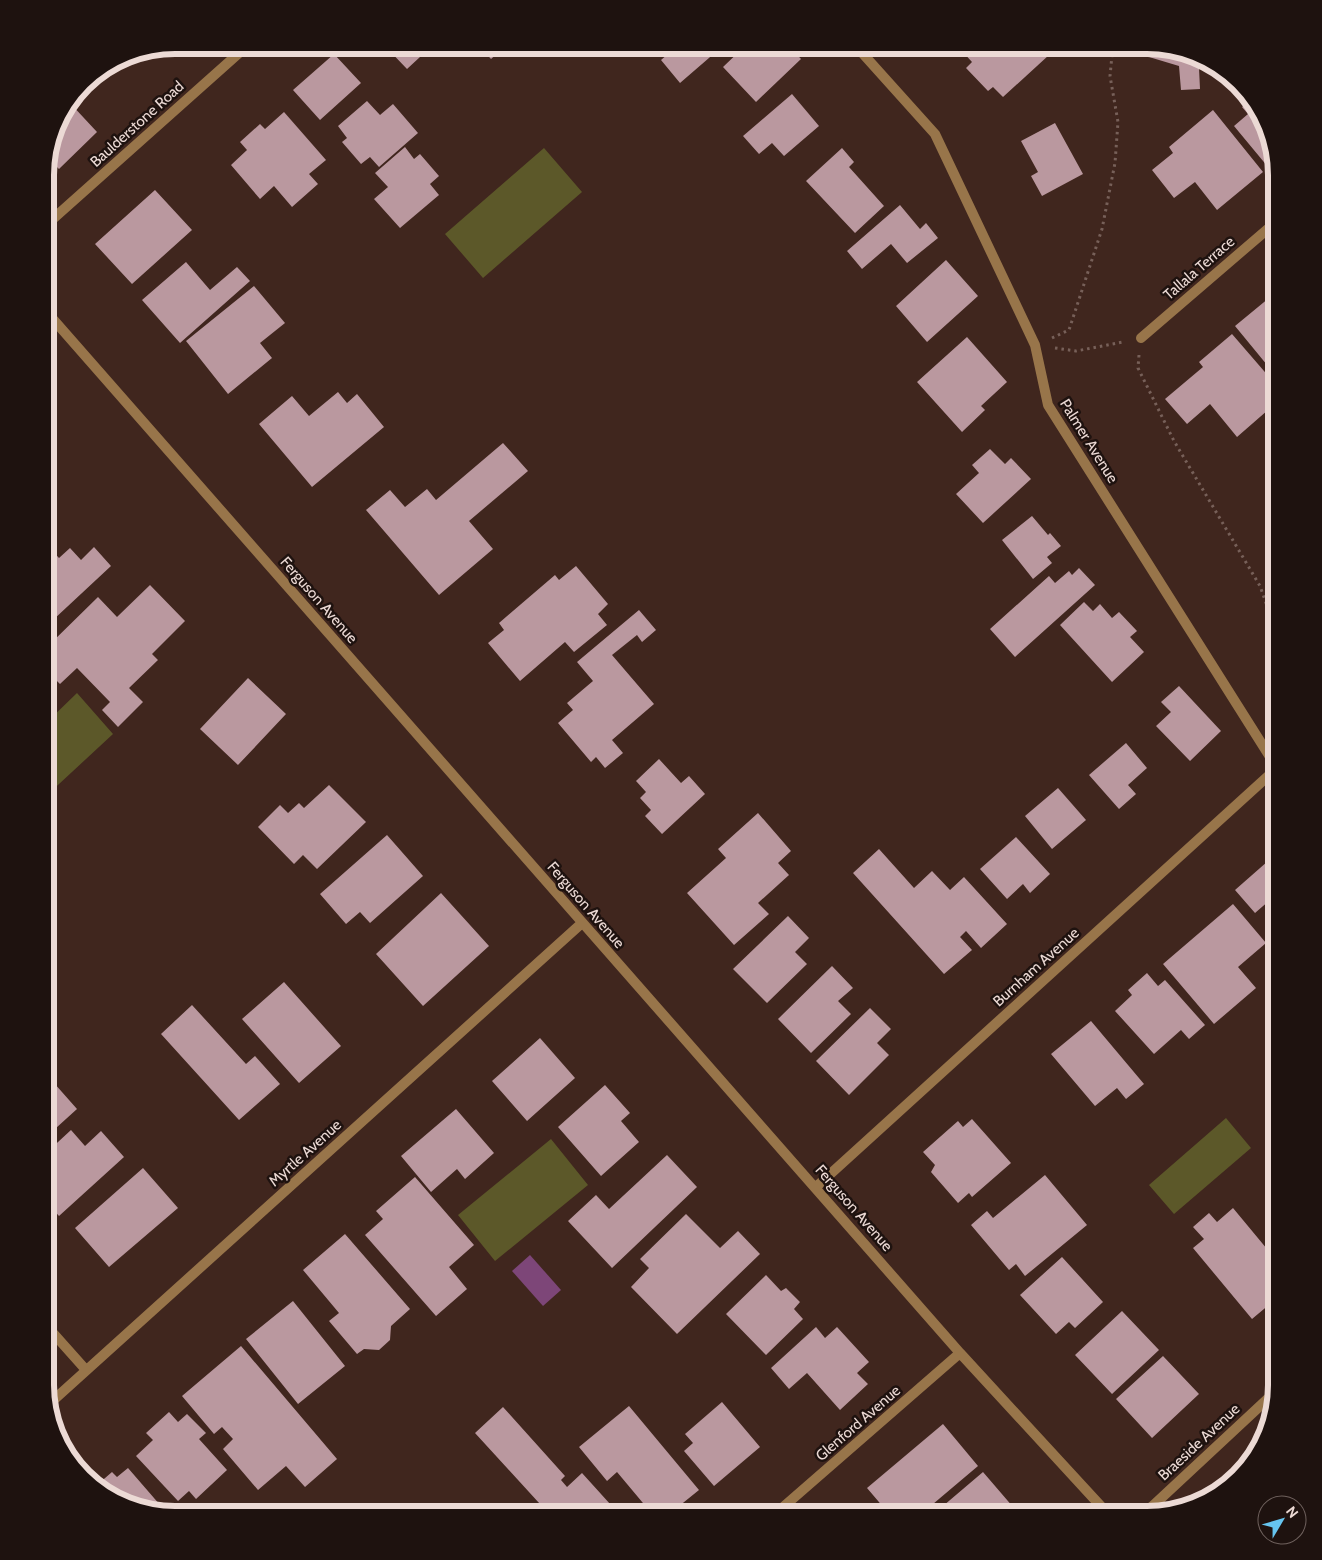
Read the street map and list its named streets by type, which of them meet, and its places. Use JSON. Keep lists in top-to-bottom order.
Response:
{
  "streets": {
    "street": [
      "Baulderstone Road",
      "Tallala Terrace",
      "Palmer Avenue",
      "Ferguson Avenue",
      "Burnham Avenue",
      "Myrtle Avenue",
      "Glenford Avenue",
      "Braeside Avenue"
    ]
  },
  "crossings": [
    ["Ferguson Avenue", "Burnham Avenue"],
    ["Ferguson Avenue", "Myrtle Avenue"],
    ["Ferguson Avenue", "Glenford Avenue"]
  ],
  "north": "top right"
}
